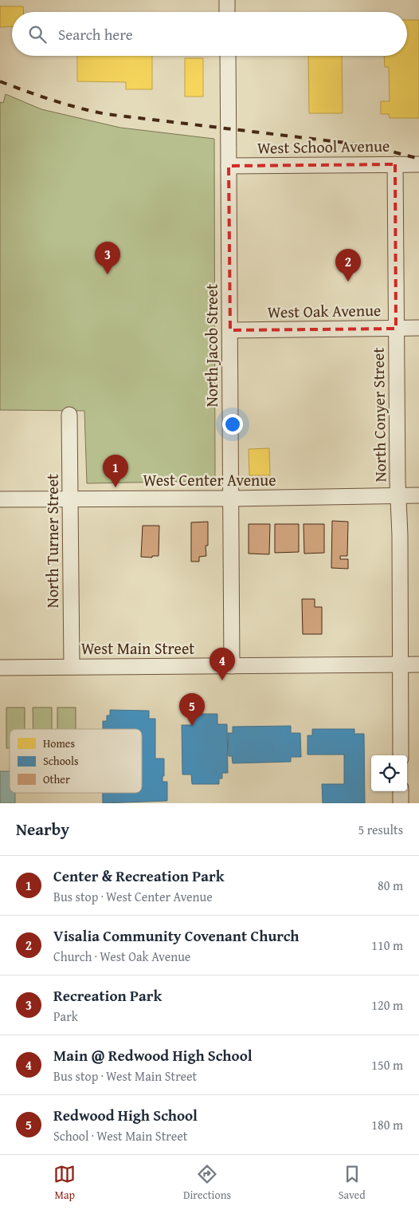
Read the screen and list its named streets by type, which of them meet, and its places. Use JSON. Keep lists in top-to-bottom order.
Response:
{
  "streets": {
    "street": [
      "West School Avenue",
      "West Oak Avenue",
      "North Jacob Street",
      "North Conyer Street",
      "West Center Avenue",
      "North Turner Street",
      "West Main Street"
    ]
  },
  "crossings": [
    ["West School Avenue", "North Jacob Street"],
    ["West School Avenue", "North Conyer Street"],
    ["West Oak Avenue", "North Jacob Street"],
    ["West Oak Avenue", "North Conyer Street"],
    ["North Jacob Street", "West Center Avenue"],
    ["North Jacob Street", "West Main Street"],
    ["North Conyer Street", "West Center Avenue"],
    ["North Conyer Street", "West Main Street"],
    ["West Center Avenue", "North Turner Street"],
    ["North Turner Street", "West Main Street"]
  ],
  "legend": ["Homes", "Schools", "Other"],
  "page": {
    "search": "Search here",
    "pins": [
      "3",
      "2",
      "1",
      "4",
      "5"
    ],
    "heading": ["Nearby", "5 results"],
    "list": [
      {
        "mark": "1",
        "name": "Center & Recreation Park",
        "note": "Bus stop · West Center Avenue",
        "value": "80 m"
      },
      {
        "mark": "2",
        "name": "Visalia Community Covenant Church",
        "note": "Church · West Oak Avenue",
        "value": "110 m"
      },
      {
        "mark": "3",
        "name": "Recreation Park",
        "note": "Park",
        "value": "120 m"
      },
      {
        "mark": "4",
        "name": "Main @ Redwood High School",
        "note": "Bus stop · West Main Street",
        "value": "150 m"
      },
      {
        "mark": "5",
        "name": "Redwood High School",
        "note": "School · West Main Street",
        "value": "180 m"
      }
    ],
    "nav": ["Map", "Directions", "Saved"]
  }
}
